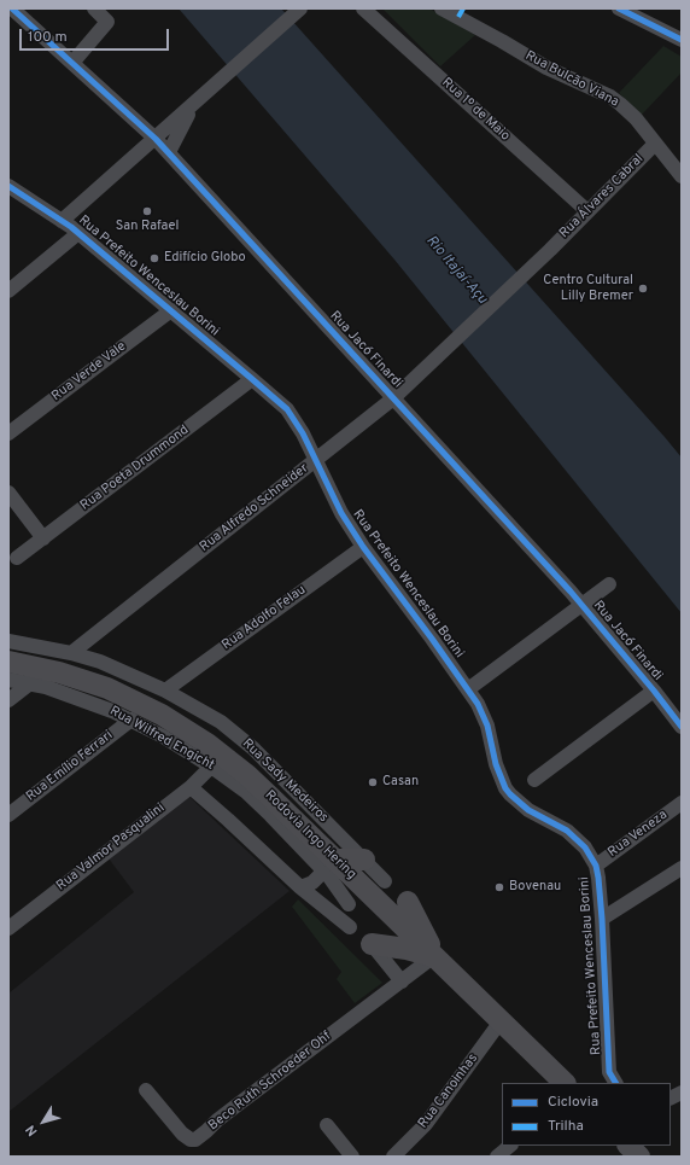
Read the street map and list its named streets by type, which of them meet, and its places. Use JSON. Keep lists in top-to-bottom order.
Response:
{
  "streets": {
    "highway": ["Rodovia Ingo Hering"],
    "street": [
      "Rua Bulcão Viana",
      "Rua 1º de Maio",
      "Rua Álvares Cabral",
      "Rua Prefeito Wenceslau Borini",
      "Rua Jacó Finardi",
      "Rua Verde Vale",
      "Rua Poeta Drummond",
      "Rua Alfredo Schneider",
      "Rua Adolfo Felau",
      "Rua Wilfred Engicht",
      "Rua Emílio Ferrari",
      "Rua Sady Medeiros",
      "Rua Veneza",
      "Rua Valmor Pasqualini",
      "Beco Ruth Schroeder Ohf",
      "Rua Canoinhas"
    ]
  },
  "crossings": [
    ["Rua Bulcão Viana", "Rua Álvares Cabral"],
    ["Rua 1º de Maio", "Rua Álvares Cabral"],
    ["Rua Álvares Cabral", "Rua Alfredo Schneider"],
    ["Rua Prefeito Wenceslau Borini", "Rua Verde Vale"],
    ["Rua Prefeito Wenceslau Borini", "Rua Poeta Drummond"],
    ["Rua Prefeito Wenceslau Borini", "Rua Alfredo Schneider"],
    ["Rua Prefeito Wenceslau Borini", "Rua Adolfo Felau"],
    ["Rua Prefeito Wenceslau Borini", "Rua Veneza"],
    ["Rua Jacó Finardi", "Rua Alfredo Schneider"],
    ["Rua Alfredo Schneider", "Rua Sady Medeiros"],
    ["Rua Adolfo Felau", "Rua Sady Medeiros"],
    ["Rua Wilfred Engicht", "Rua Emílio Ferrari"],
    ["Rua Wilfred Engicht", "Rodovia Ingo Hering"],
    ["Rua Wilfred Engicht", "Rua Valmor Pasqualini"],
    ["Rodovia Ingo Hering", "Rua Canoinhas"]
  ],
  "water": ["Rio Itajaí-Açu"],
  "places": [
    "San Rafael",
    "Edifício Globo",
    "Centro Cultural Lilly Bremer",
    "Casan",
    "Bovenau"
  ],
  "legend": ["Ciclovia", "Trilha"],
  "scale_bar": "100 m",
  "north": "bottom left"
}
